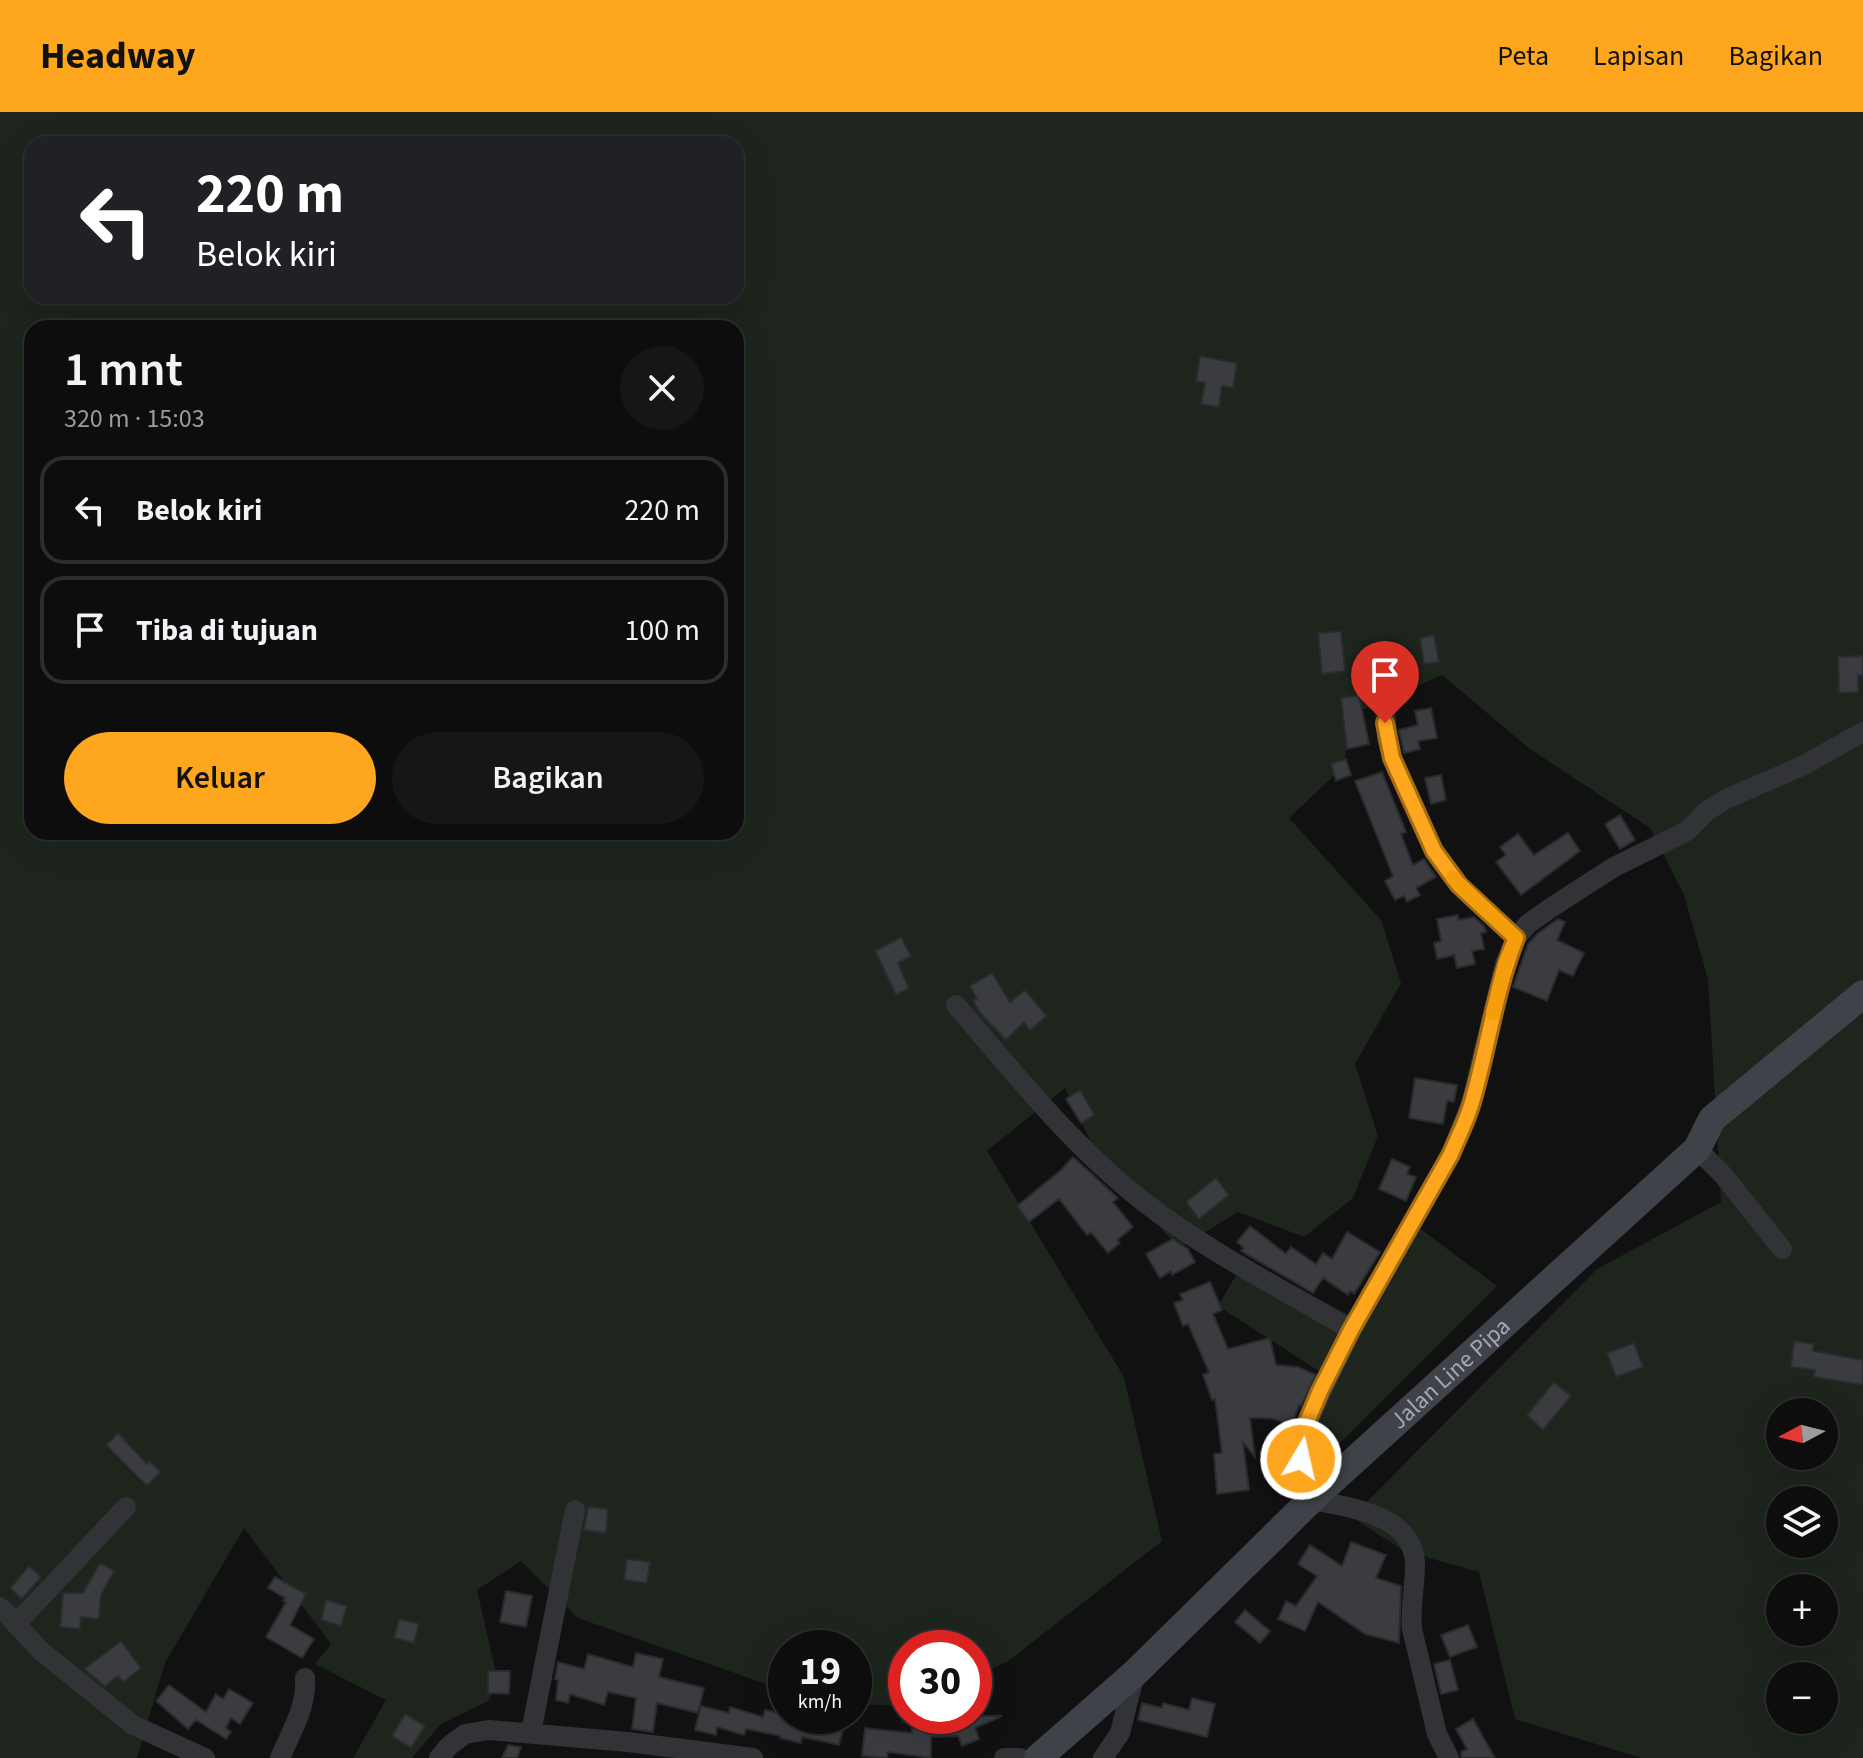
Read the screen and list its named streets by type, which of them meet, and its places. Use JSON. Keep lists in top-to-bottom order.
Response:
{
  "streets": {
    "main road": ["Jalan Line Pipa"]
  },
  "north": "left",
  "page": {
    "header": "Headway",
    "nav": ["Peta", "Lapisan", "Bagikan"],
    "turn": ["220 m", "Belok kiri"],
    "heading": ["1 mnt", "320 m · 15:03"],
    "list": [
      {
        "name": "Belok kiri",
        "value": "220 m"
      },
      {
        "name": "Tiba di tujuan",
        "value": "100 m"
      }
    ],
    "buttons": ["Keluar", "Bagikan"],
    "map_buttons": ["+", "−"],
    "speed": "19 km/h",
    "limit": "30"
  }
}
